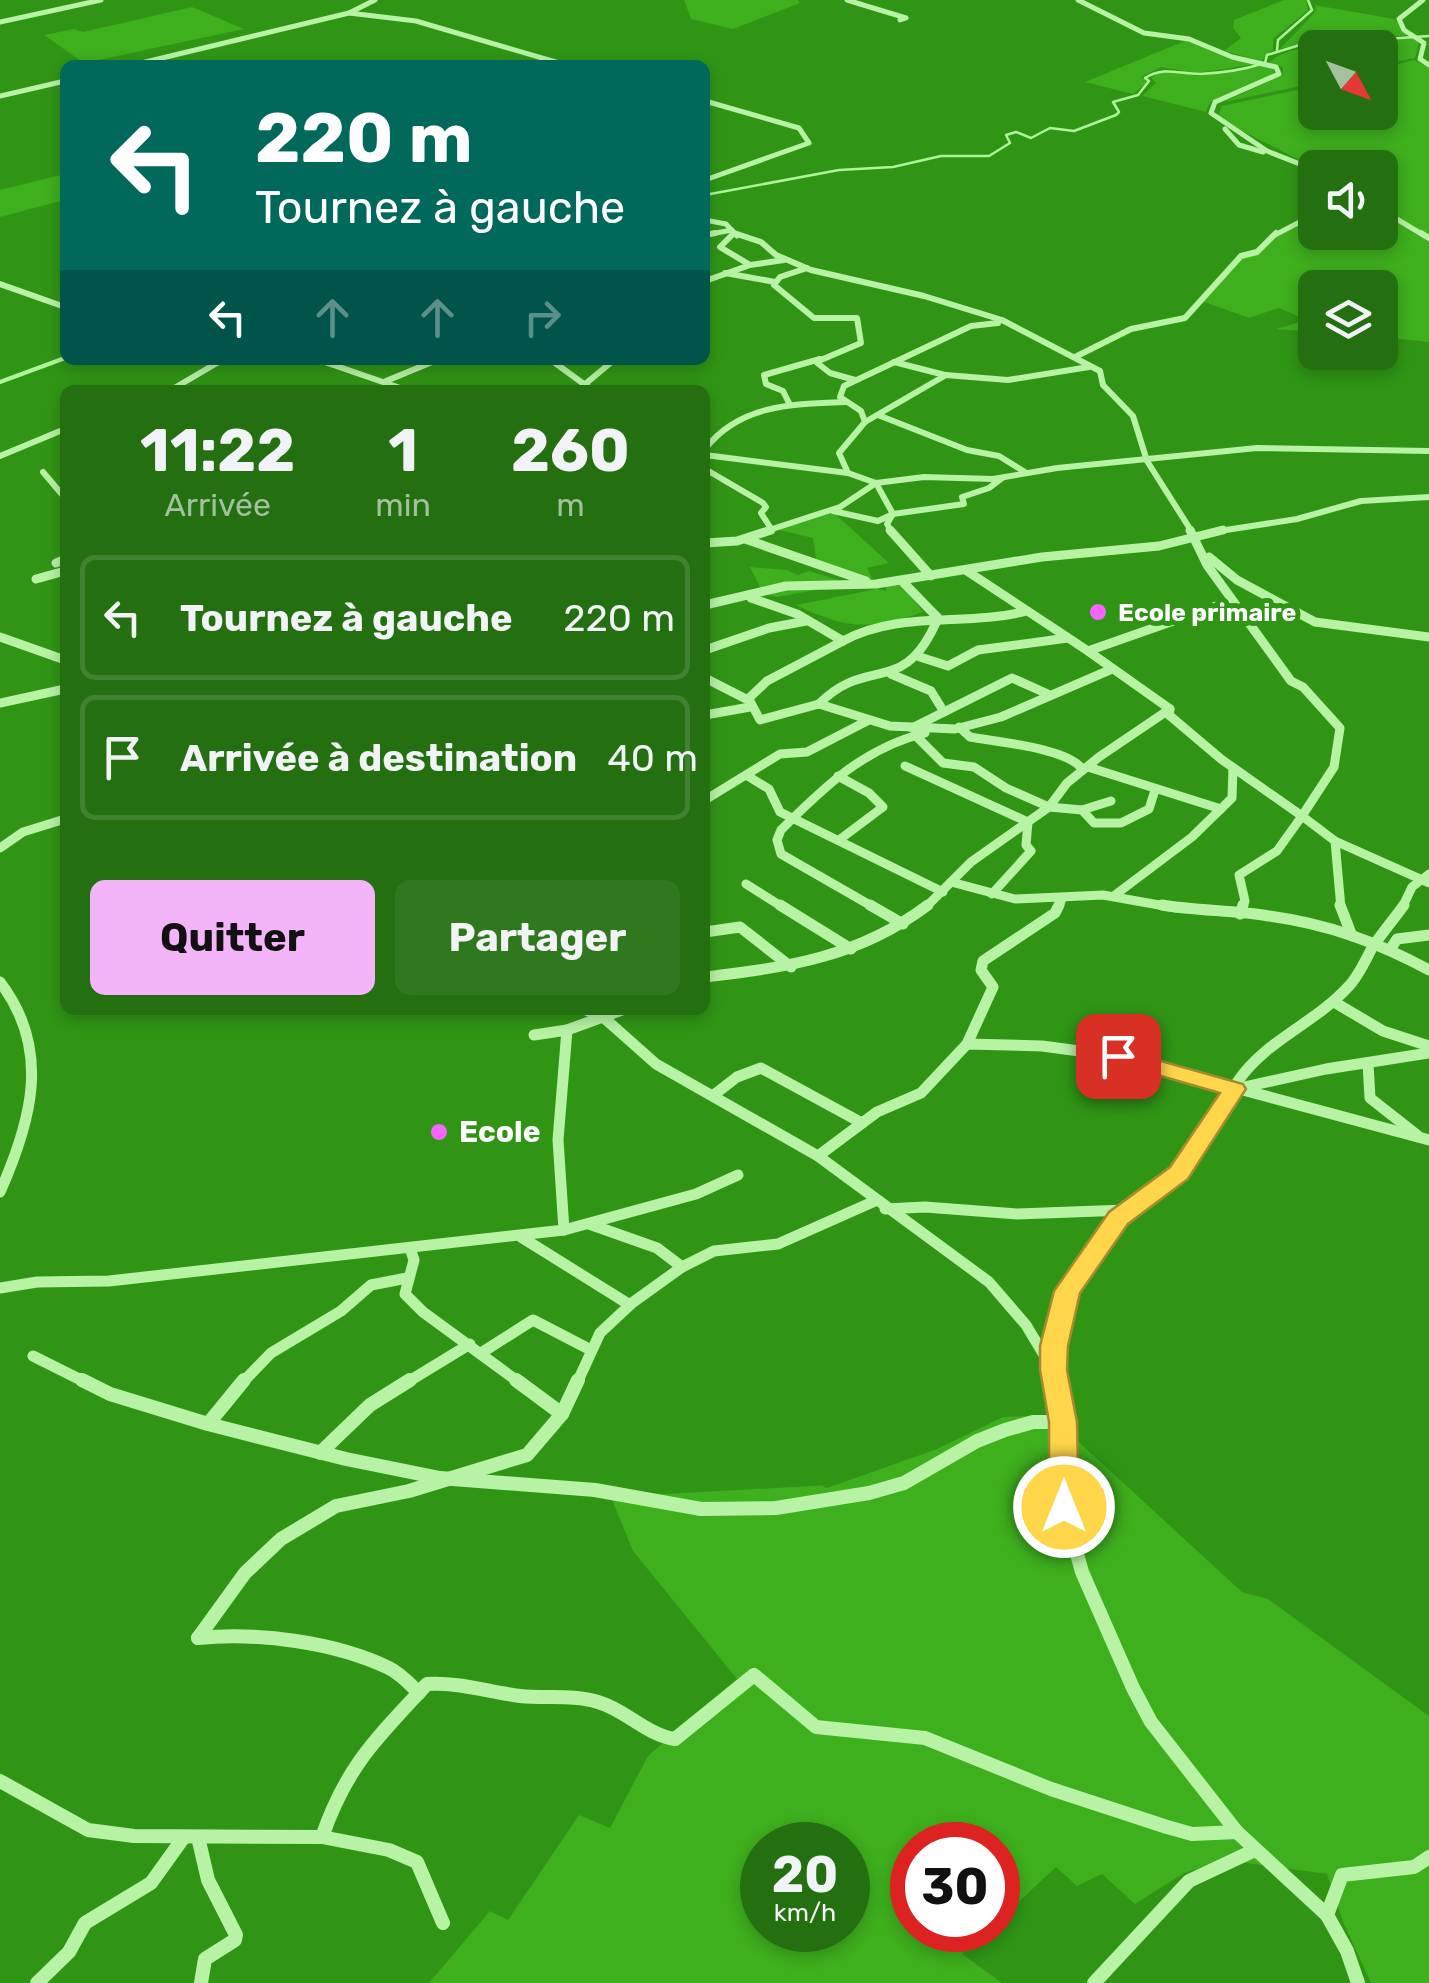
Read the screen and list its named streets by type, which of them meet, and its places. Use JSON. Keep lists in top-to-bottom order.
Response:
{
  "places": ["Ecole primaire", "Ecole"],
  "north": "bottom right",
  "page": {
    "turn": ["220 m", "Tournez à gauche"],
    "eta": [
      "11:22",
      "Arrivée",
      "1",
      "min",
      "260",
      "m"
    ],
    "list": [
      {
        "name": "Tournez à gauche",
        "value": "220 m"
      },
      {
        "name": "Arrivée à destination",
        "value": "40 m"
      }
    ],
    "buttons": ["Quitter", "Partager"],
    "speed": "20 km/h",
    "limit": "30"
  }
}
